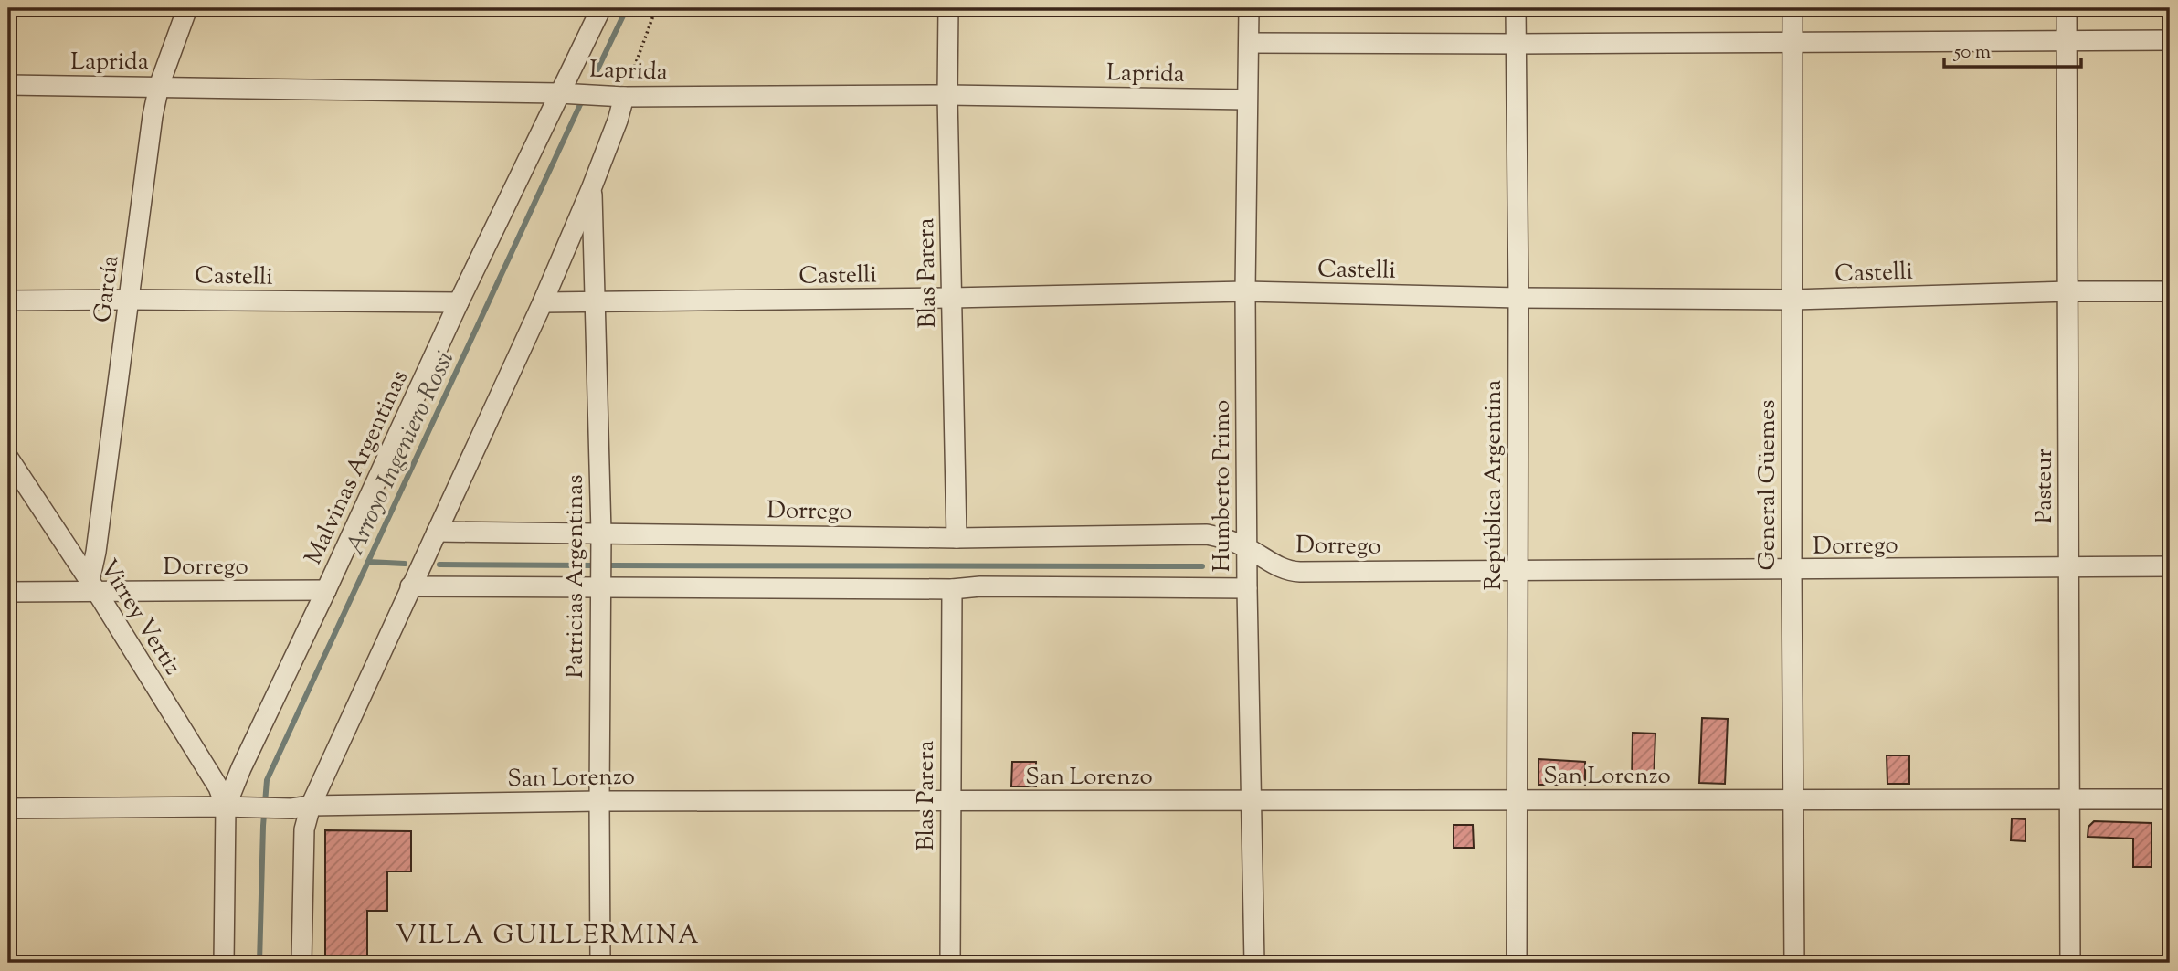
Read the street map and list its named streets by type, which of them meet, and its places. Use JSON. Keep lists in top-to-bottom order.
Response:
{
  "streets": {
    "street": [
      "Laprida",
      "Castelli",
      "Blas Parera",
      "García",
      "Malvinas Argentinas",
      "República Argentina",
      "General Güemes",
      "Humberto Primo",
      "Pasteur",
      "Dorrego",
      "Patricias Argentinas",
      "Virrey Vertiz",
      "San Lorenzo"
    ]
  },
  "crossings": [
    ["Laprida", "Blas Parera"],
    ["Laprida", "García"],
    ["Laprida", "Malvinas Argentinas"],
    ["Laprida", "Humberto Primo"],
    ["Castelli", "Blas Parera"],
    ["Castelli", "García"],
    ["Castelli", "Malvinas Argentinas"],
    ["Castelli", "República Argentina"],
    ["Castelli", "General Güemes"],
    ["Castelli", "Humberto Primo"],
    ["Castelli", "Pasteur"],
    ["Castelli", "Patricias Argentinas"],
    ["Blas Parera", "Dorrego"],
    ["Blas Parera", "San Lorenzo"],
    ["García", "Dorrego"],
    ["García", "Virrey Vertiz"],
    ["Malvinas Argentinas", "Dorrego"],
    ["Malvinas Argentinas", "Virrey Vertiz"],
    ["Malvinas Argentinas", "San Lorenzo"],
    ["República Argentina", "Dorrego"],
    ["República Argentina", "San Lorenzo"],
    ["General Güemes", "Dorrego"],
    ["General Güemes", "San Lorenzo"],
    ["Humberto Primo", "Dorrego"],
    ["Humberto Primo", "San Lorenzo"],
    ["Pasteur", "Dorrego"],
    ["Pasteur", "San Lorenzo"],
    ["Dorrego", "Patricias Argentinas"],
    ["Dorrego", "Virrey Vertiz"],
    ["Patricias Argentinas", "San Lorenzo"],
    ["Virrey Vertiz", "San Lorenzo"]
  ],
  "districts": ["VILLA GUILLERMINA"],
  "water": ["Arroyo Ingeniero Rossi"],
  "scale_bar": "50 m"
}
